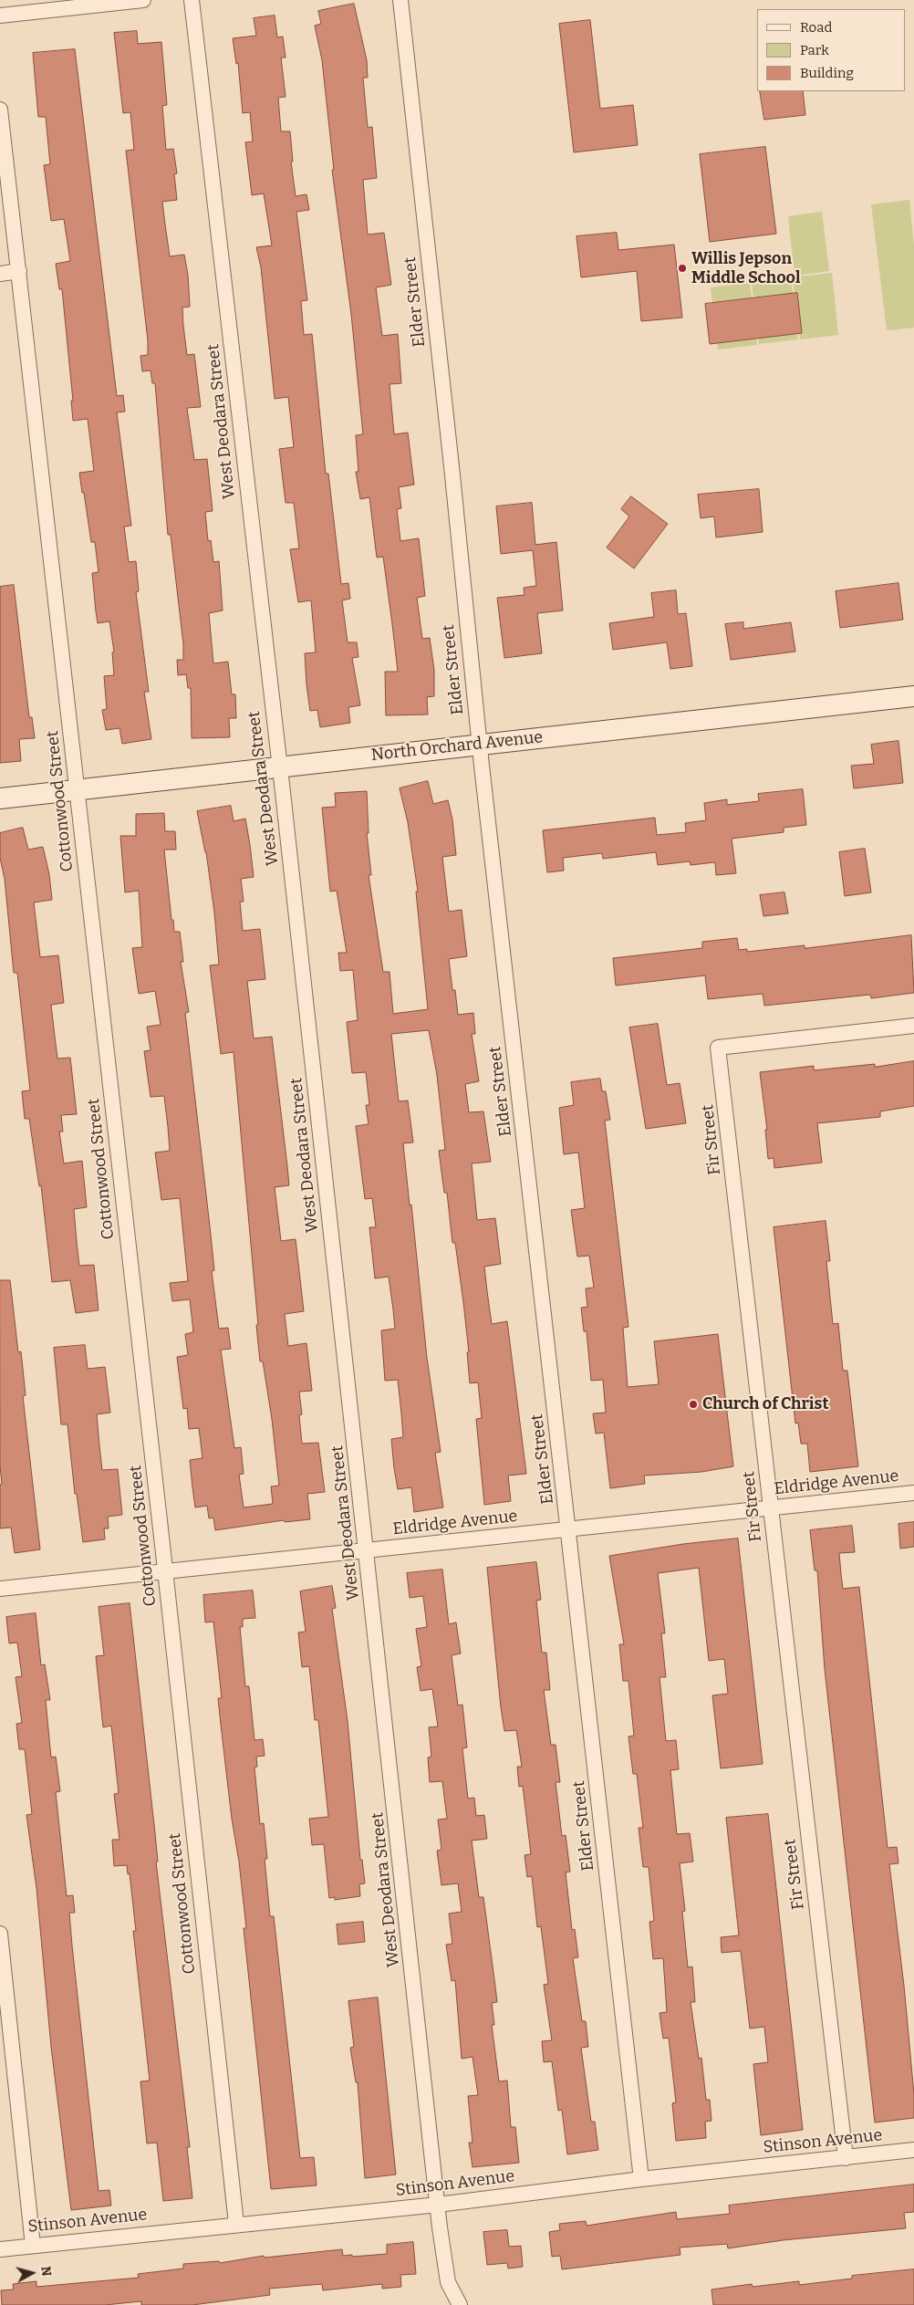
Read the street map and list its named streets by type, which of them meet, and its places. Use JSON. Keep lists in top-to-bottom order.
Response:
{
  "streets": {
    "street": [
      "Elder Street",
      "West Deodara Street",
      "North Orchard Avenue",
      "Cottonwood Street",
      "Fir Street",
      "Eldridge Avenue",
      "Stinson Avenue"
    ]
  },
  "crossings": [
    ["Elder Street", "North Orchard Avenue"],
    ["Elder Street", "Eldridge Avenue"],
    ["Elder Street", "Stinson Avenue"],
    ["West Deodara Street", "North Orchard Avenue"],
    ["West Deodara Street", "Eldridge Avenue"],
    ["West Deodara Street", "Stinson Avenue"],
    ["North Orchard Avenue", "Cottonwood Street"],
    ["Cottonwood Street", "Eldridge Avenue"],
    ["Cottonwood Street", "Stinson Avenue"],
    ["Fir Street", "Eldridge Avenue"],
    ["Fir Street", "Stinson Avenue"]
  ],
  "places": ["Willis Jepson Middle School", "Church of Christ"],
  "legend": ["Road", "Park", "Building"],
  "north": "right"
}
